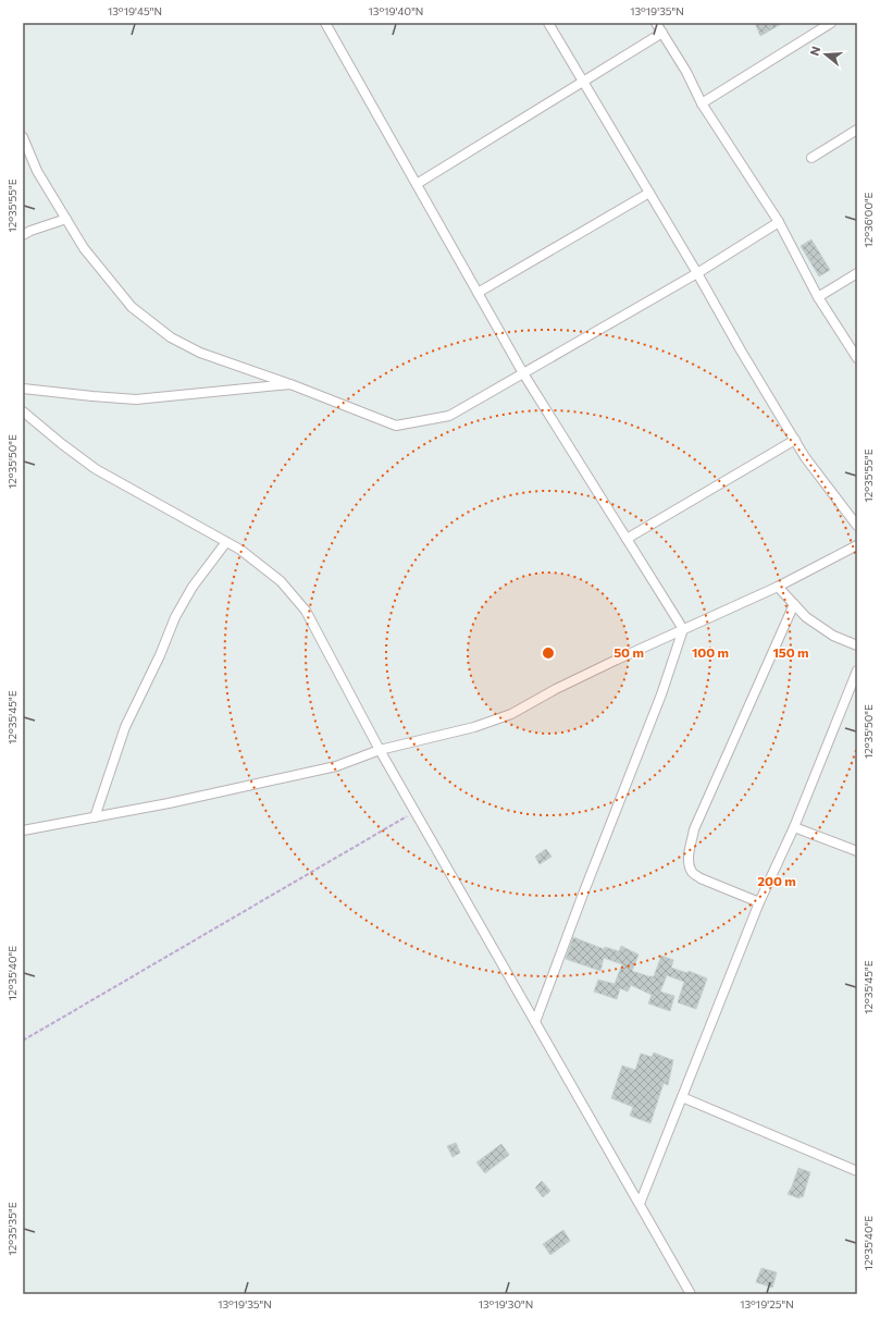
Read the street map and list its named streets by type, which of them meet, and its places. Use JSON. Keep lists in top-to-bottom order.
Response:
{
  "north": "left",
  "coordinates": [
    "13°19'45\"N",
    "13°19'40\"N",
    "13°19'35\"N",
    "12°35'55\"E",
    "12°36'00\"E",
    "12°35'50\"E",
    "12°35'45\"E",
    "12°35'40\"E",
    "12°35'35\"E",
    "13°19'30\"N",
    "13°19'25\"N"
  ],
  "rings": [
    "50 m",
    "100 m",
    "150 m",
    "200 m"
  ]
}
